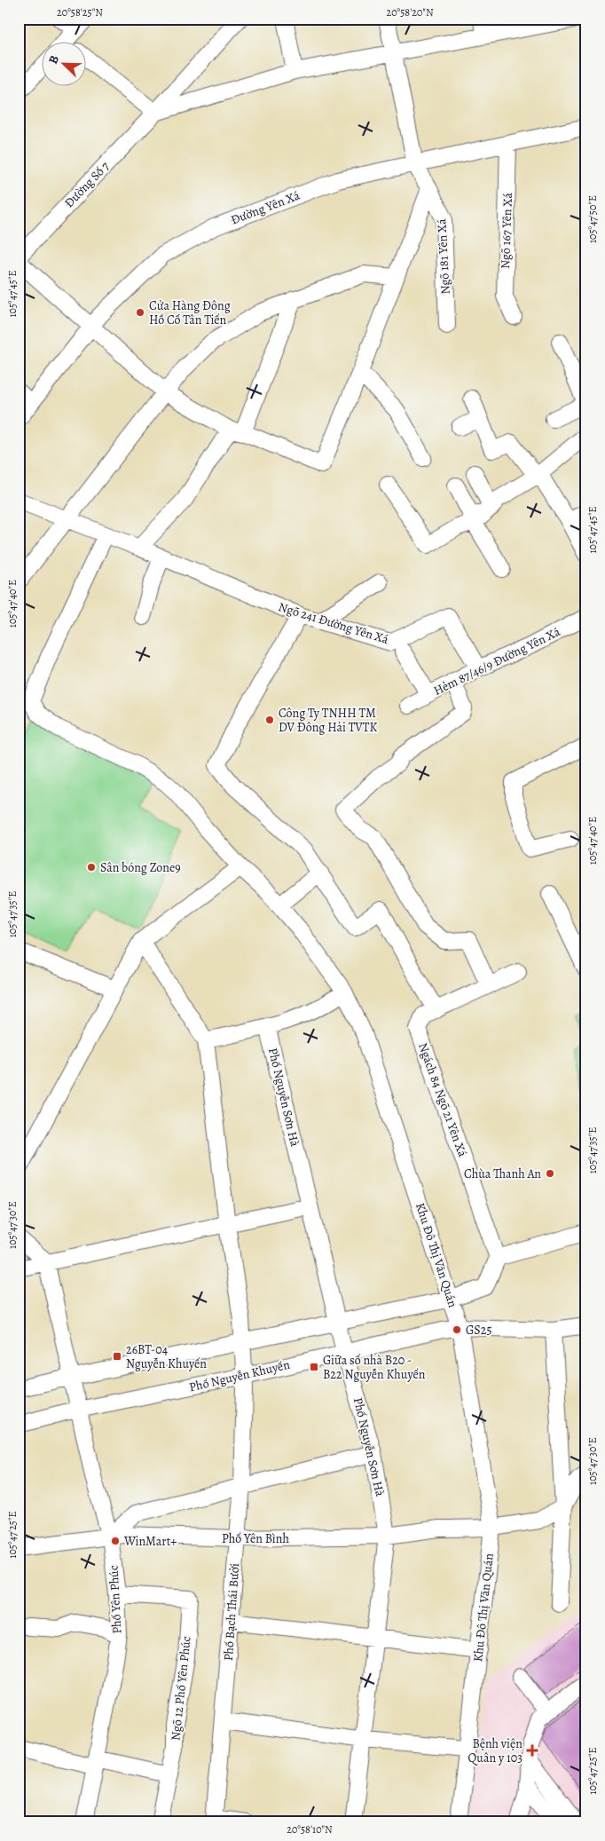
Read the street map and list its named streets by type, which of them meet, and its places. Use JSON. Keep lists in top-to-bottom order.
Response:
{
  "streets": {
    "street": [
      "Đường Số 7",
      "Đường Yên Xá",
      "Ngõ 167 Yên Xá",
      "Ngõ 181 Yên Xá",
      "Ngõ 241 Đường Yên Xá",
      "Hẻm 87/46/9 Đường Yên Xá",
      "Phố Nguyễn Sơn Hà",
      "Ngách 84 Ngõ 21 Yên Xá",
      "Khu Đô Thị Văn Quán",
      "Phố Nguyễn Khuyến",
      "Phố Yên Bình",
      "Phố Yên Phúc",
      "Phố Bạch Thái Bưởi",
      "Ngõ 12 Phố Yên Phúc"
    ]
  },
  "crossings": [
    ["Đường Yên Xá", "Ngõ 167 Yên Xá"],
    ["Đường Yên Xá", "Ngõ 181 Yên Xá"],
    ["Ngõ 241 Đường Yên Xá", "Hẻm 87/46/9 Đường Yên Xá"],
    ["Ngõ 241 Đường Yên Xá", "Khu Đô Thị Văn Quán"],
    ["Phố Nguyễn Sơn Hà", "Phố Nguyễn Khuyến"],
    ["Phố Nguyễn Sơn Hà", "Phố Yên Bình"],
    ["Khu Đô Thị Văn Quán", "Phố Nguyễn Khuyến"],
    ["Khu Đô Thị Văn Quán", "Phố Yên Bình"],
    ["Phố Nguyễn Khuyến", "Phố Yên Phúc"],
    ["Phố Nguyễn Khuyến", "Phố Bạch Thái Bưởi"],
    ["Phố Yên Bình", "Phố Yên Phúc"],
    ["Phố Yên Bình", "Phố Bạch Thái Bưởi"],
    ["Phố Yên Phúc", "Ngõ 12 Phố Yên Phúc"]
  ],
  "places": {
    "other": [
      "Cửa Hàng Đông Hồ Cổ Tân Tiến",
      "Công Ty TNHH TM DV Đông Hải TVTK",
      "Sân bóng Zone9",
      "Chùa Thanh An",
      "GS25",
      "WinMart+"
    ],
    "transit": ["26BT-04 Nguyễn Khuyến", "Giữa số nhà B20 - B22 Nguyễn Khuyến"],
    "health": ["Bệnh viện Quân y 103"]
  },
  "north": "top left",
  "coordinates": [
    "20°58'25\"N",
    "20°58'20\"N",
    "105°47'50\"E",
    "105°47'45\"E",
    "105°47'40\"E",
    "105°47'35\"E",
    "105°47'30\"E",
    "105°47'25\"E",
    "20°58'10\"N"
  ]
}
